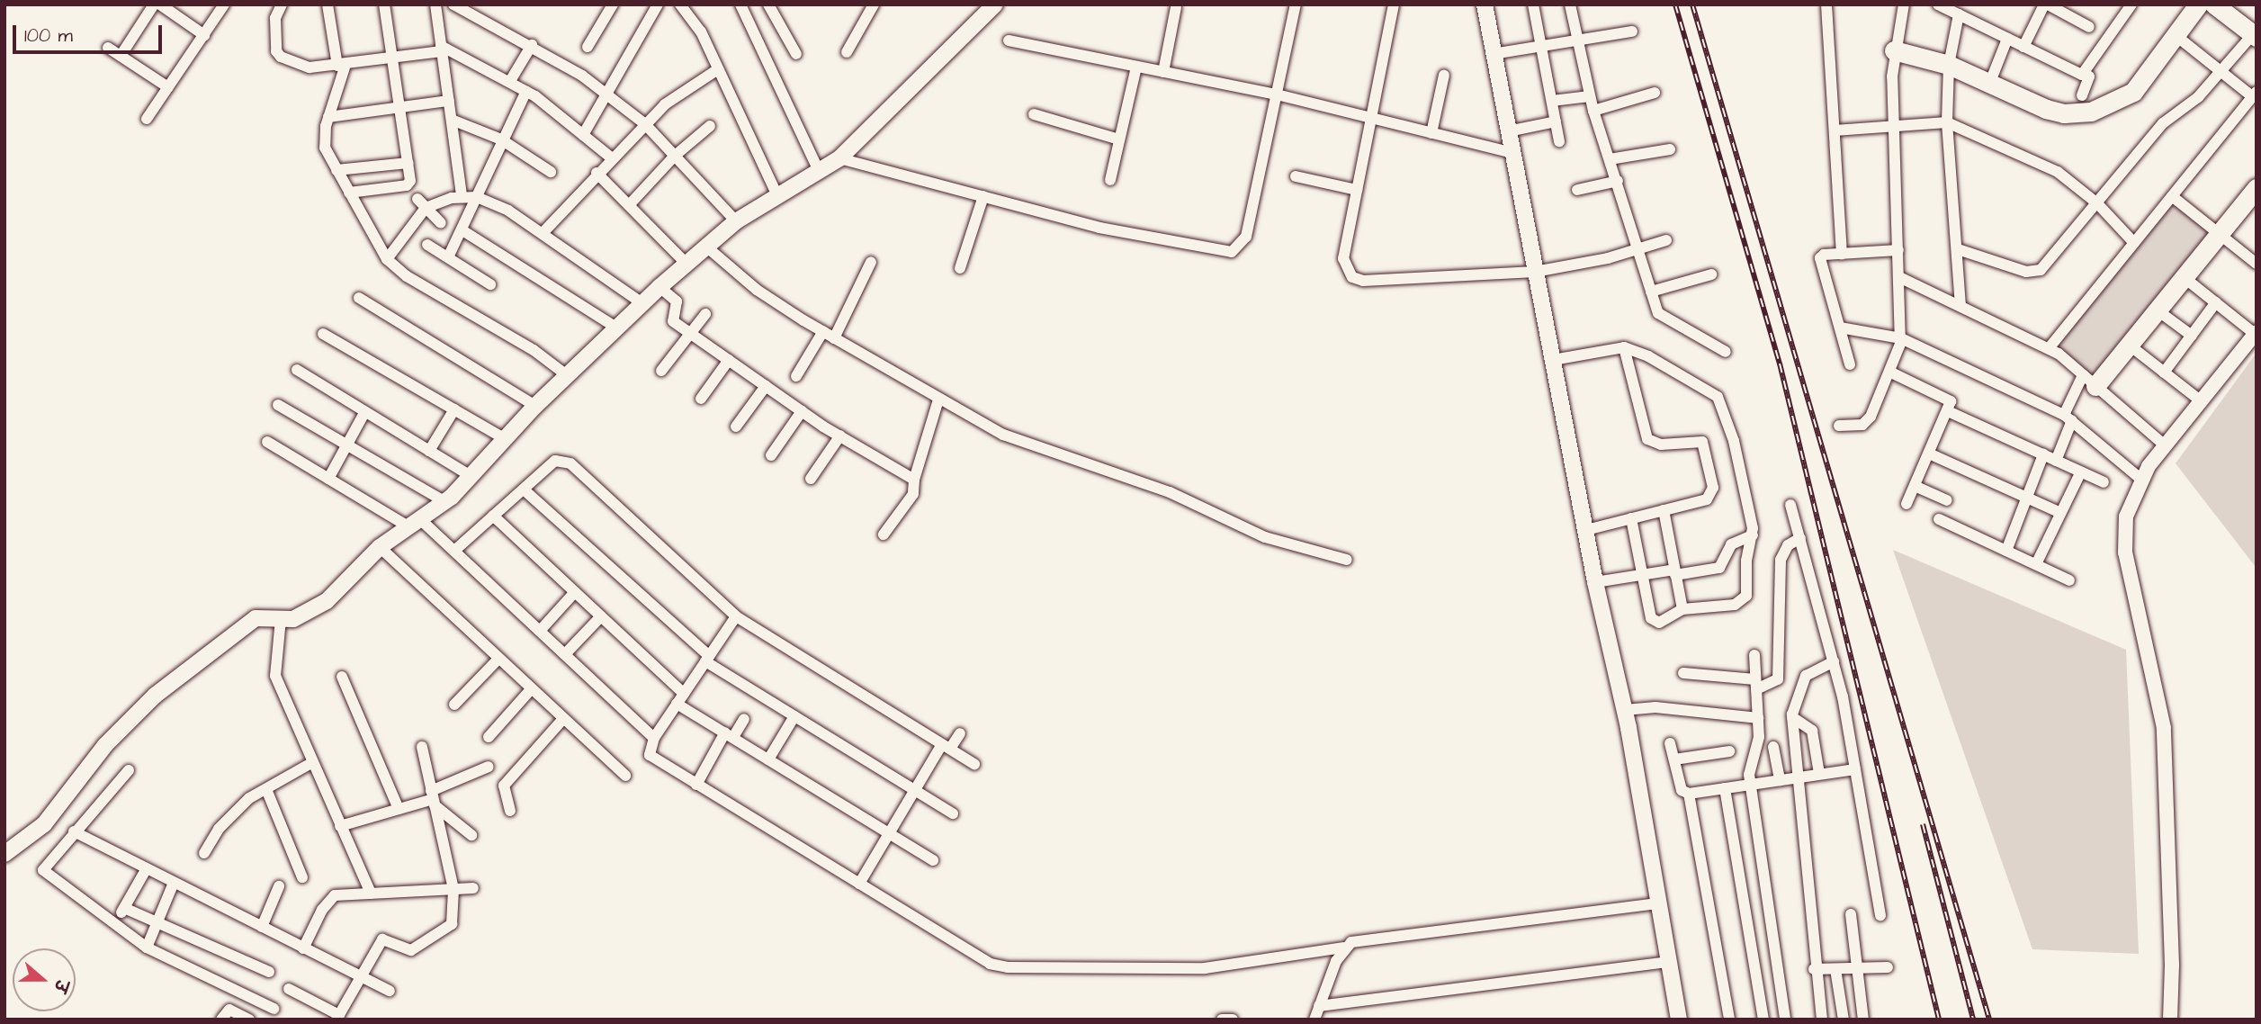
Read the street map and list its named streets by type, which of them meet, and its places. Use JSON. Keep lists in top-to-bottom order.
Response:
{
  "scale_bar": "100 m",
  "north": "right"
}
